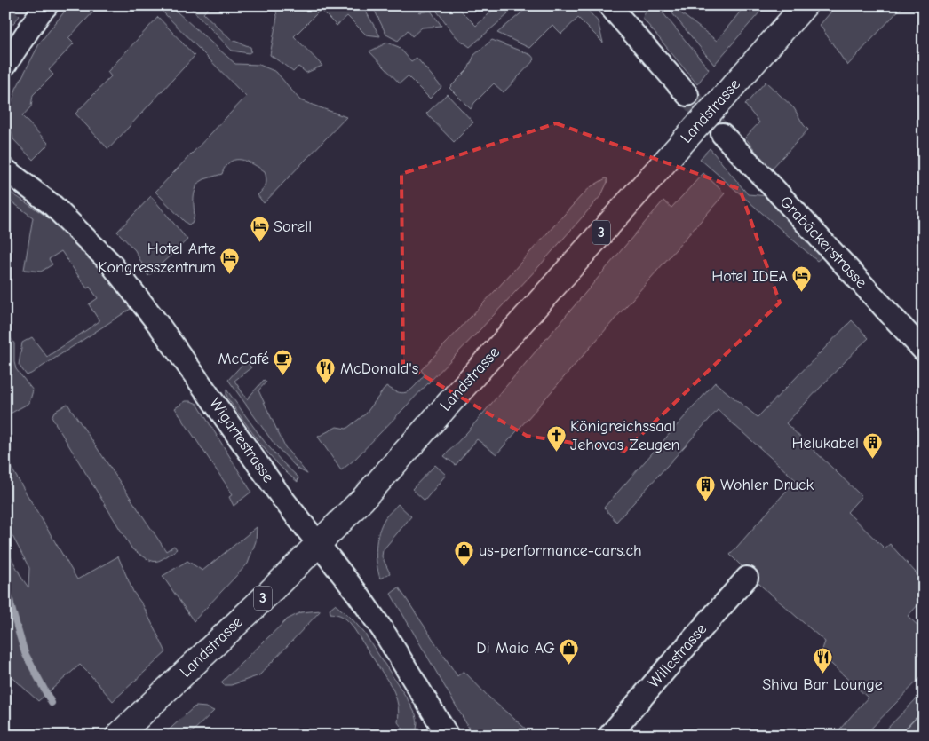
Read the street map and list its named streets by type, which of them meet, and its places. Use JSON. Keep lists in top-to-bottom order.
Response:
{
  "streets": {
    "main road": ["Landstrasse", "3"],
    "street": ["Grabäckerstrasse", "Wigartestrasse", "Willestrasse"]
  },
  "crossings": [
    ["Landstrasse", "Wigartestrasse"]
  ],
  "places": {
    "hotel": ["Sorell", "Hotel Arte Kongresszentrum", "Hotel IDEA"],
    "cafe": ["McCafé"],
    "restaurant": ["McDonald's", "Shiva Bar Lounge"],
    "church": ["Königreichssaal Jehovas Zeugen"],
    "building": ["Helukabel", "Wohler Druck"],
    "shop": ["us-performance-cars.ch", "Di Maio AG"]
  }
}
